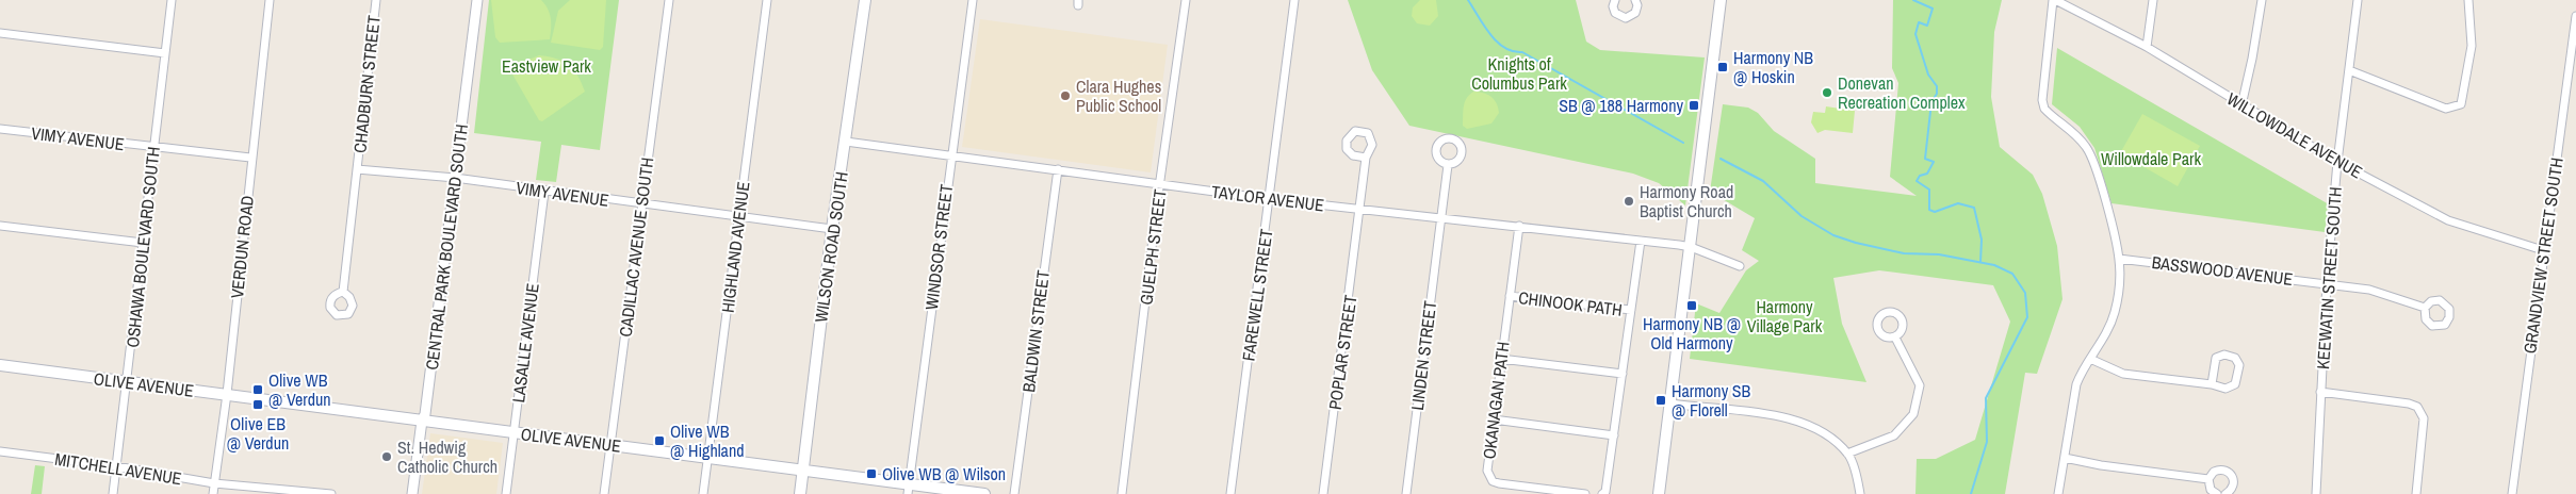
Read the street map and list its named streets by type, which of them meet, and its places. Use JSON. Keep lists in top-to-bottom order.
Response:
{
  "streets": {
    "main road": ["WILSON ROAD SOUTH", "OLIVE AVENUE"],
    "street": [
      "CHADBURN STREET",
      "WILLOWDALE AVENUE",
      "VIMY AVENUE",
      "TAYLOR AVENUE",
      "OSHAWA BOULEVARD SOUTH",
      "VERDUN ROAD",
      "CENTRAL PARK BOULEVARD SOUTH",
      "CADILLAC AVENUE SOUTH",
      "HIGHLAND AVENUE",
      "WINDSOR STREET",
      "GUELPH STREET",
      "GRANDVIEW STREET SOUTH",
      "BASSWOOD AVENUE",
      "KEEWATIN STREET SOUTH",
      "FAREWELL STREET",
      "CHINOOK PATH",
      "BALDWIN STREET",
      "LASALLE AVENUE",
      "POPLAR STREET",
      "LINDEN STREET",
      "OKANAGAN PATH",
      "MITCHELL AVENUE"
    ]
  },
  "crossings": [
    ["CHADBURN STREET", "VIMY AVENUE"],
    ["WILLOWDALE AVENUE", "GRANDVIEW STREET SOUTH"],
    ["WILLOWDALE AVENUE", "KEEWATIN STREET SOUTH"],
    ["VIMY AVENUE", "OSHAWA BOULEVARD SOUTH"],
    ["VIMY AVENUE", "VERDUN ROAD"],
    ["VIMY AVENUE", "CENTRAL PARK BOULEVARD SOUTH"],
    ["VIMY AVENUE", "CADILLAC AVENUE SOUTH"],
    ["VIMY AVENUE", "HIGHLAND AVENUE"],
    ["VIMY AVENUE", "WILSON ROAD SOUTH"],
    ["VIMY AVENUE", "LASALLE AVENUE"],
    ["TAYLOR AVENUE", "WILSON ROAD SOUTH"],
    ["TAYLOR AVENUE", "WINDSOR STREET"],
    ["TAYLOR AVENUE", "GUELPH STREET"],
    ["TAYLOR AVENUE", "FAREWELL STREET"],
    ["TAYLOR AVENUE", "BALDWIN STREET"],
    ["TAYLOR AVENUE", "POPLAR STREET"],
    ["TAYLOR AVENUE", "LINDEN STREET"],
    ["TAYLOR AVENUE", "OKANAGAN PATH"],
    ["OSHAWA BOULEVARD SOUTH", "OLIVE AVENUE"],
    ["OSHAWA BOULEVARD SOUTH", "MITCHELL AVENUE"],
    ["VERDUN ROAD", "OLIVE AVENUE"],
    ["VERDUN ROAD", "MITCHELL AVENUE"],
    ["CENTRAL PARK BOULEVARD SOUTH", "OLIVE AVENUE"],
    ["CADILLAC AVENUE SOUTH", "OLIVE AVENUE"],
    ["HIGHLAND AVENUE", "OLIVE AVENUE"],
    ["WILSON ROAD SOUTH", "OLIVE AVENUE"],
    ["WINDSOR STREET", "OLIVE AVENUE"],
    ["BASSWOOD AVENUE", "KEEWATIN STREET SOUTH"],
    ["CHINOOK PATH", "OKANAGAN PATH"],
    ["LASALLE AVENUE", "OLIVE AVENUE"]
  ],
  "parks": [
    "Knights of Columbus Park",
    "Eastview Park",
    "Willowdale Park",
    "Harmony Village Park"
  ],
  "places": {
    "transit": [
      "Harmony NB @ Hoskin",
      "SB @ 188 Harmony",
      "Harmony NB @ Old Harmony",
      "Olive WB @ Verdun",
      "Harmony SB @ Florell",
      "Olive EB @ Verdun",
      "Olive WB @ Highland",
      "Olive WB @ Wilson"
    ],
    "other": [
      "Donevan Recreation Complex",
      "Clara Hughes Public School",
      "Harmony Road Baptist Church",
      "St. Hedwig Catholic Church"
    ]
  }
}
